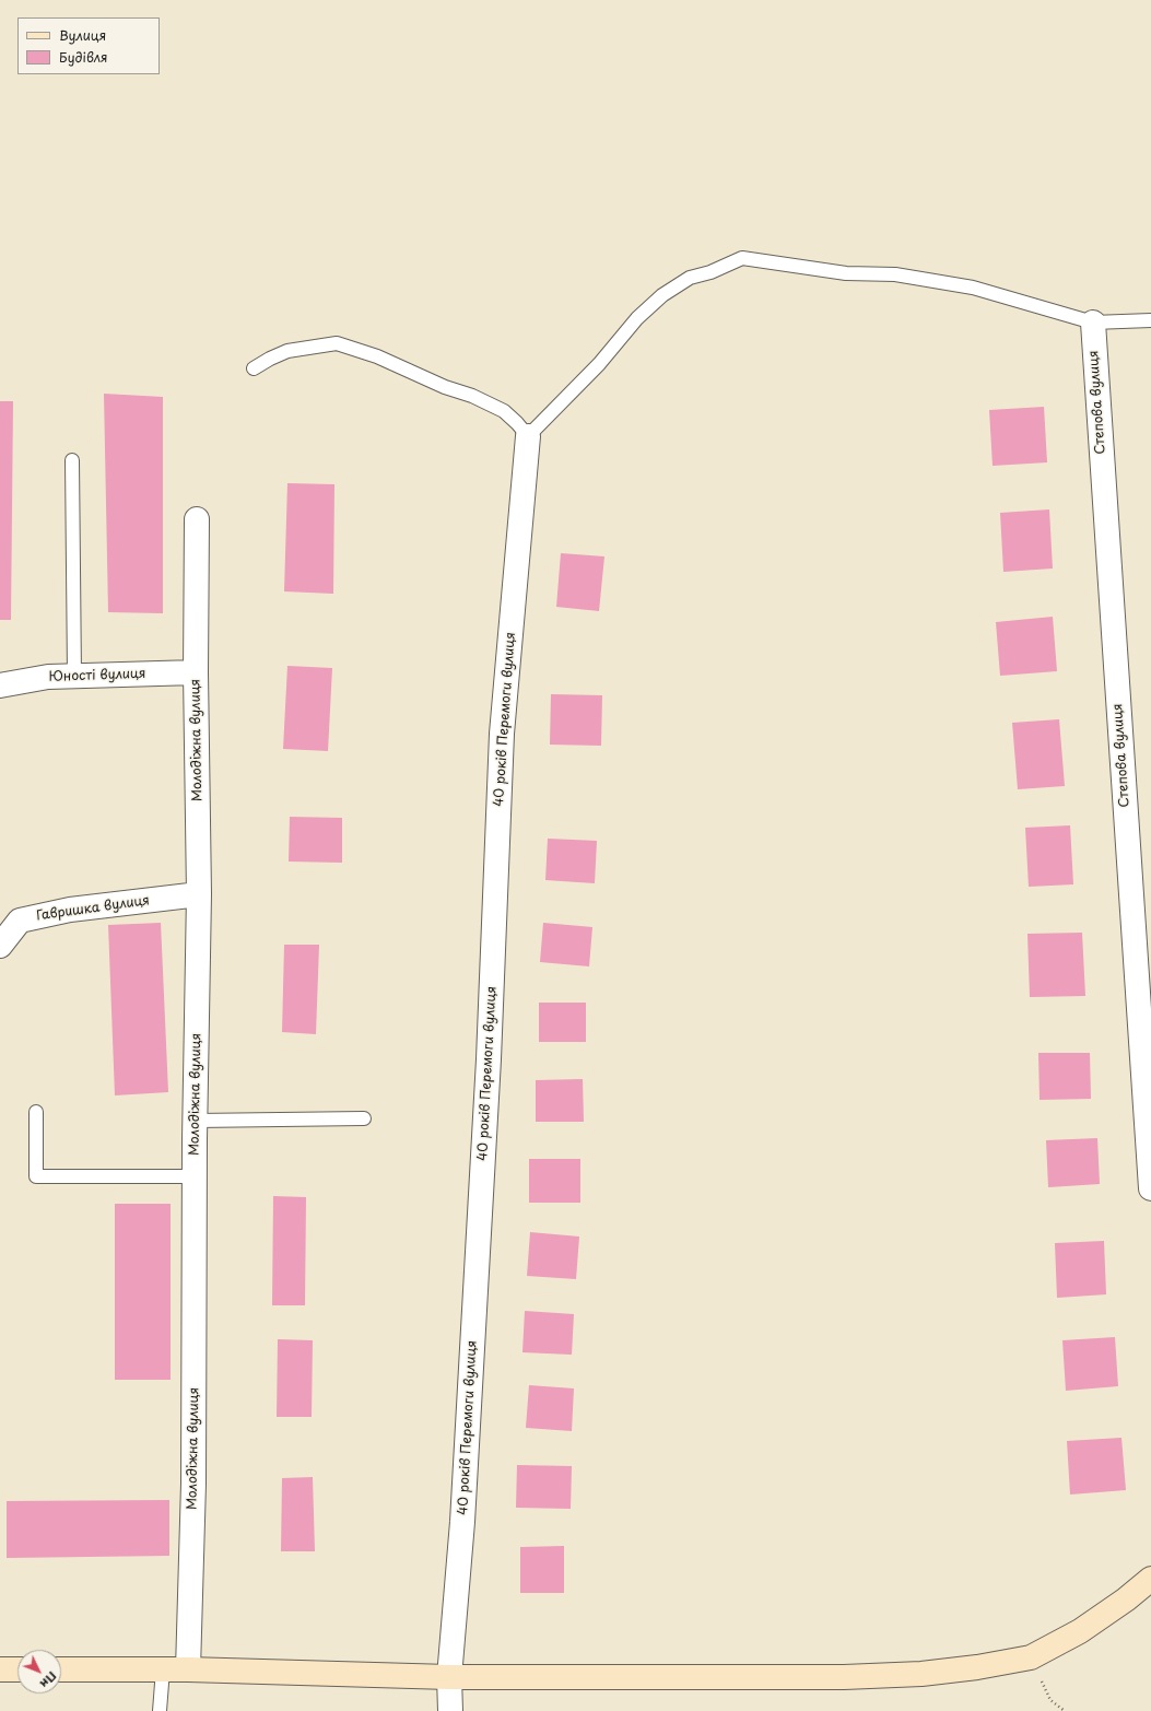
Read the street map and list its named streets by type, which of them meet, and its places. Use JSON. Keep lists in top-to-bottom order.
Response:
{
  "streets": {
    "street": [
      "Степова вулиця",
      "Юності вулиця",
      "40 років Перемоги вулиця",
      "Молодіжна вулиця",
      "Гавришка вулиця"
    ]
  },
  "crossings": [
    ["Юності вулиця", "Молодіжна вулиця"],
    ["Молодіжна вулиця", "Гавришка вулиця"]
  ],
  "legend": ["Вулиця", "Будівля"],
  "north": "bottom right"
}
